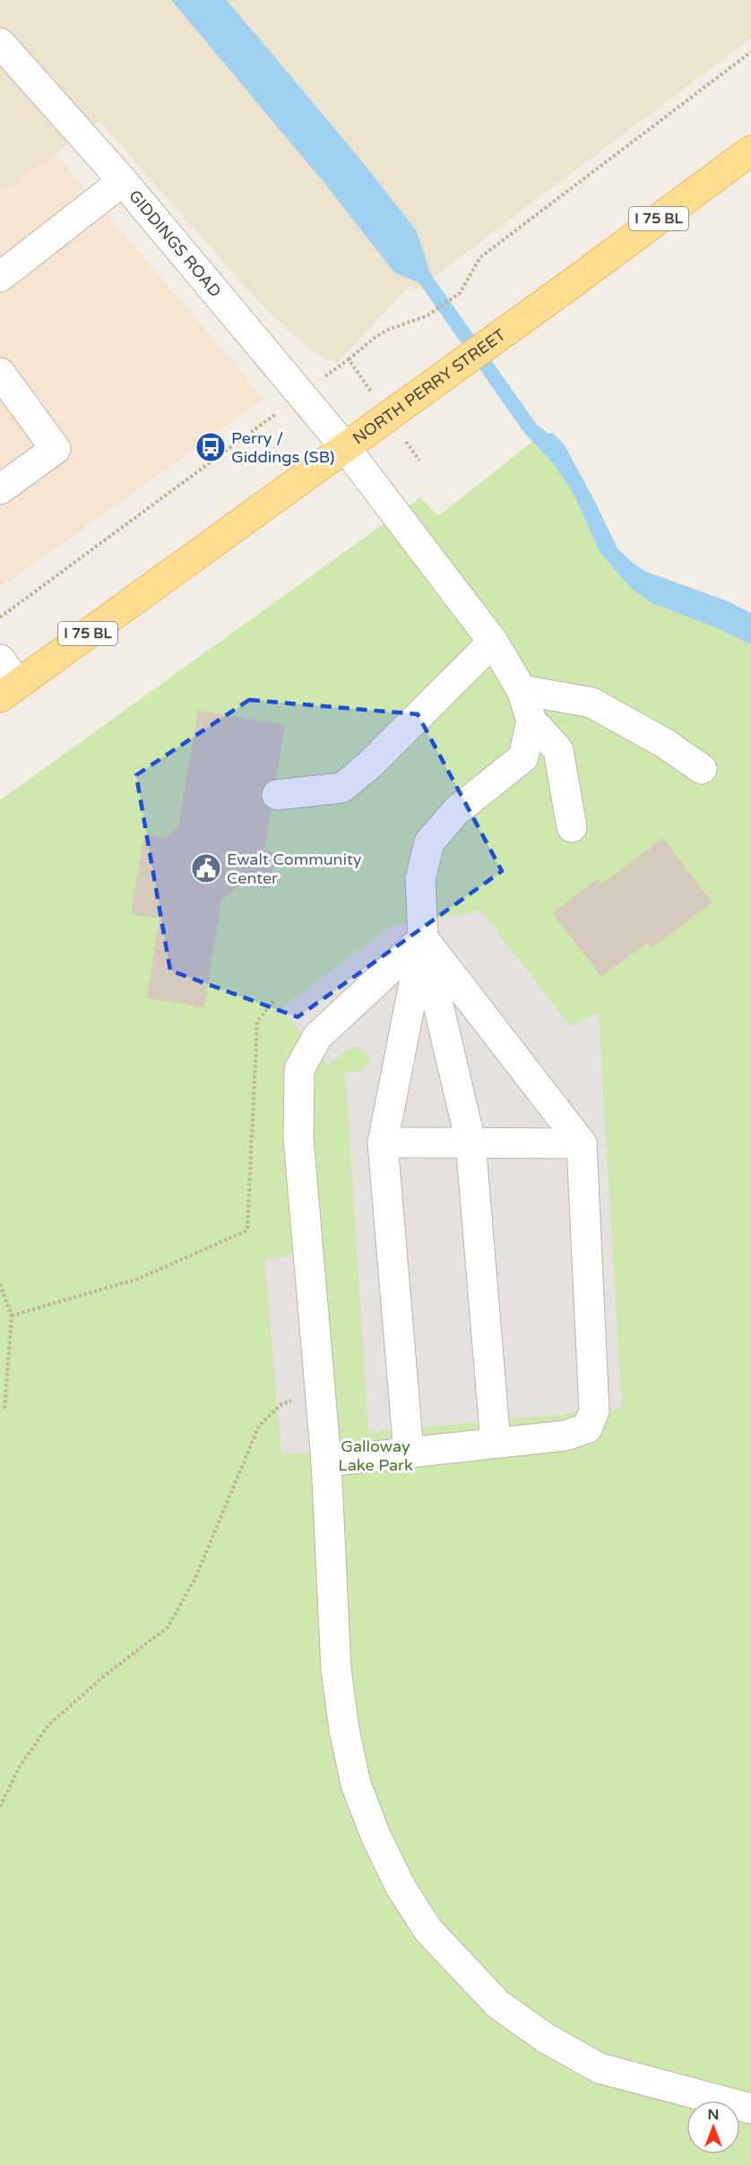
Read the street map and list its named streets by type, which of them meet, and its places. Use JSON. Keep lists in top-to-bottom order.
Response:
{
  "streets": {
    "main road": ["I 75 BL", "NORTH PERRY STREET"],
    "street": ["GIDDINGS ROAD"]
  },
  "crossings": [
    ["GIDDINGS ROAD", "NORTH PERRY STREET"]
  ],
  "parks": ["Galloway Lake Park"],
  "places": {
    "bus stop": ["Perry / Giddings (SB)"],
    "public building": ["Ewalt Community Center"]
  },
  "north": "top"
}
